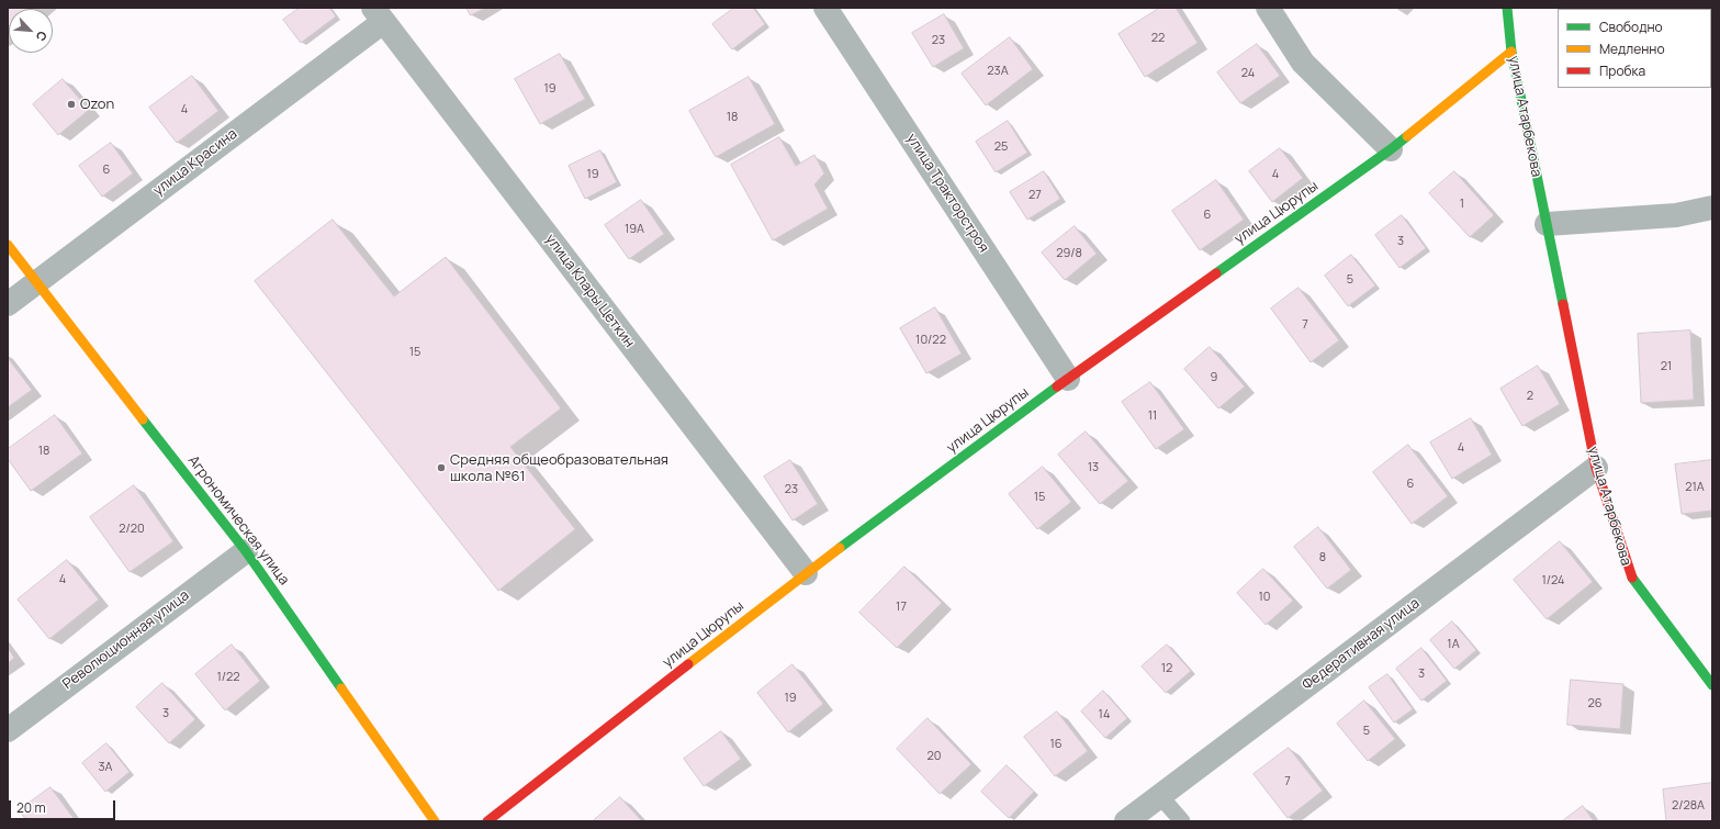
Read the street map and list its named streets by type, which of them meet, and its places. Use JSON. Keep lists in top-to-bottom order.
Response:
{
  "streets": {
    "street": [
      "улица Атарбекова",
      "улица Красина",
      "улица Тракторстроя",
      "улица Цюрупы",
      "улица Клары Цеткин",
      "Агрономическая улица",
      "Революционная улица",
      "Федеративная улица"
    ]
  },
  "crossings": [
    ["улица Атарбекова", "улица Цюрупы"],
    ["улица Атарбекова", "Федеративная улица"],
    ["улица Красина", "улица Клары Цеткин"],
    ["улица Красина", "Агрономическая улица"],
    ["улица Тракторстроя", "улица Цюрупы"],
    ["улица Цюрупы", "улица Клары Цеткин"],
    ["Агрономическая улица", "Революционная улица"]
  ],
  "places": ["Ozon", "Средняя общеобразовательная школа №61"],
  "house_numbers": [
    "22",
    "23",
    "23А",
    "24",
    "19",
    "4",
    "18",
    "25",
    "6",
    "19",
    "4",
    "27",
    "1",
    "6",
    "19А",
    "3",
    "29/8",
    "5",
    "7",
    "10/22",
    "15",
    "21",
    "9",
    "2",
    "11",
    "4",
    "18",
    "13",
    "6",
    "21А",
    "23",
    "15",
    "2/20",
    "8",
    "4",
    "1/24",
    "10",
    "17",
    "1А",
    "12",
    "3",
    "1/22",
    "19",
    "26",
    "3",
    "14",
    "5",
    "16",
    "20",
    "3А",
    "7",
    "2/28А"
  ],
  "legend": ["Свободно", "Медленно", "Пробка"],
  "scale_bar": "20 m",
  "north": "bottom right"
}
